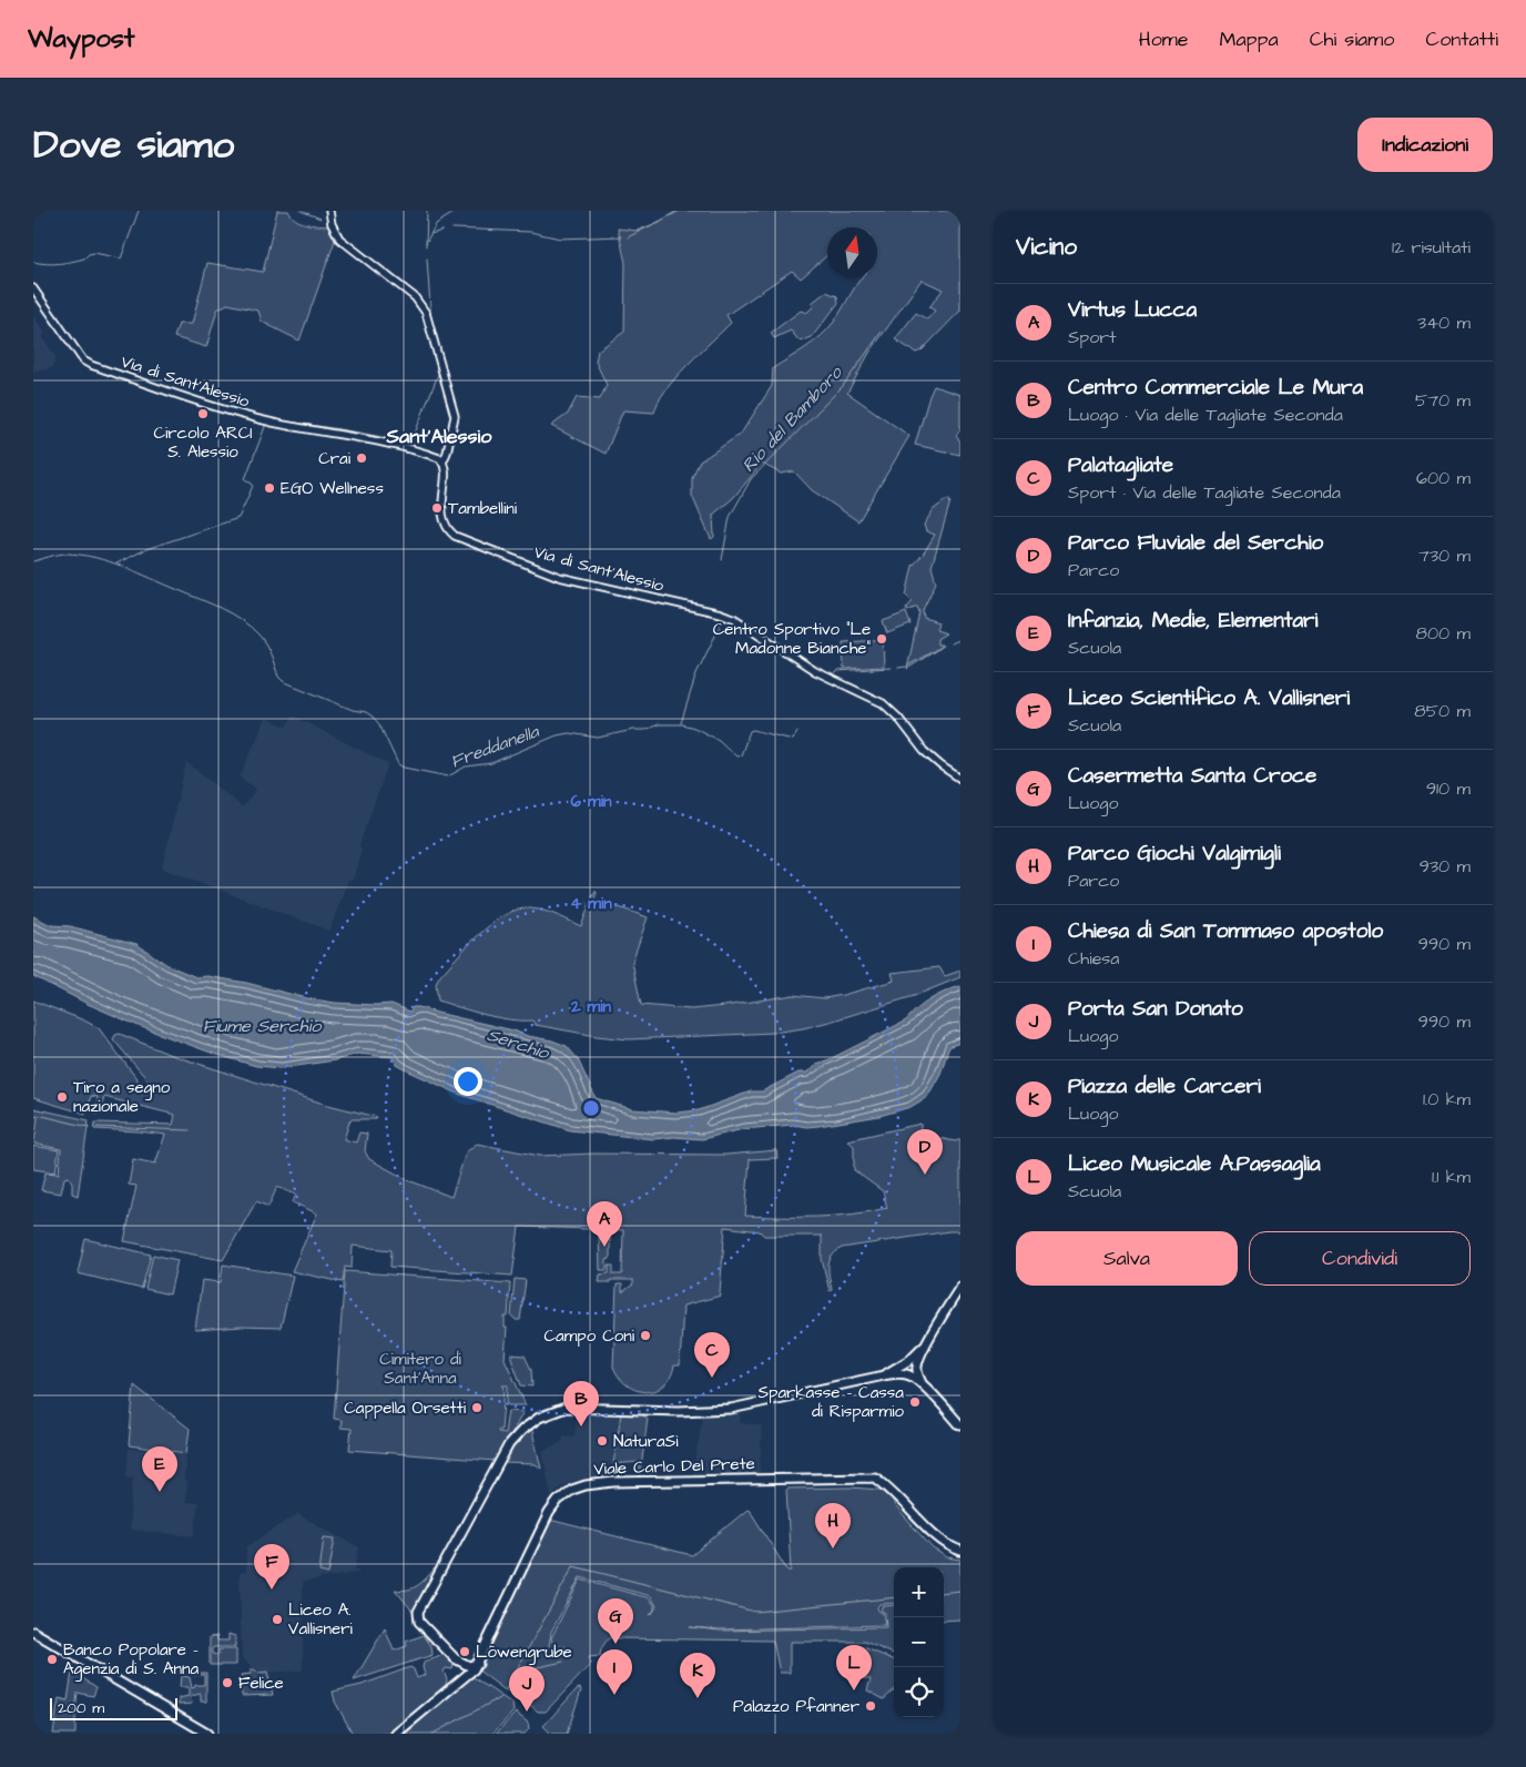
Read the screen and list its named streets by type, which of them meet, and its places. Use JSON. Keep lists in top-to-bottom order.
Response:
{
  "streets": {
    "main road": ["Viale Carlo Del Prete"],
    "street": ["Via di Sant'Alessio"]
  },
  "districts": ["Sant'Alessio"],
  "water": [
    "Rio del Bamboro",
    "Freddanella",
    "Fiume Serchio",
    "Serchio"
  ],
  "parks": ["Cimitero di Sant'Anna"],
  "places": [
    "Circolo ARCI S. Alessio",
    "Crai",
    "EGO Wellness",
    "Tambellini",
    "Centro Sportivo \"Le Madonne Bianche\"",
    "Tiro a segno nazionale",
    "Campo Coni",
    "Sparkasse - Cassa di Risparmio",
    "Cappella Orsetti",
    "NaturaSì",
    "Liceo A. Vallisneri",
    "Löwengrube",
    "Banco Popolare - Agenzia di S. Anna",
    "Felice",
    "Palazzo Pfanner"
  ],
  "scale_bar": "200 m",
  "north": "top",
  "page": {
    "header": "Waypost",
    "nav": [
      "Home",
      "Mappa",
      "Chi siamo",
      "Contatti"
    ],
    "title": "Dove siamo",
    "buttons": [
      "Indicazioni",
      ["Salva", "Condividi"]
    ],
    "heading": ["Vicino", "12 risultati"],
    "list": [
      {
        "mark": "A",
        "name": "Virtus Lucca",
        "note": "Sport",
        "value": "340 m"
      },
      {
        "mark": "B",
        "name": "Centro Commerciale Le Mura",
        "note": "Luogo · Via delle Tagliate Seconda",
        "value": "570 m"
      },
      {
        "mark": "C",
        "name": "Palatagliate",
        "note": "Sport · Via delle Tagliate Seconda",
        "value": "600 m"
      },
      {
        "mark": "D",
        "name": "Parco Fluviale del Serchio",
        "note": "Parco",
        "value": "730 m"
      },
      {
        "mark": "E",
        "name": "Infanzia, Medie, Elementari",
        "note": "Scuola",
        "value": "800 m"
      },
      {
        "mark": "F",
        "name": "Liceo Scientifico A. Vallisneri",
        "note": "Scuola",
        "value": "850 m"
      },
      {
        "mark": "G",
        "name": "Casermetta Santa Croce",
        "note": "Luogo",
        "value": "910 m"
      },
      {
        "mark": "H",
        "name": "Parco Giochi Valgimigli",
        "note": "Parco",
        "value": "930 m"
      },
      {
        "mark": "I",
        "name": "Chiesa di San Tommaso apostolo",
        "note": "Chiesa",
        "value": "990 m"
      },
      {
        "mark": "J",
        "name": "Porta San Donato",
        "note": "Luogo",
        "value": "990 m"
      },
      {
        "mark": "K",
        "name": "Piazza delle Carceri",
        "note": "Luogo",
        "value": "1.0 km"
      },
      {
        "mark": "L",
        "name": "Liceo Musicale A.Passaglia",
        "note": "Scuola",
        "value": "1.1 km"
      }
    ],
    "pins": [
      "D",
      "A",
      "C",
      "B",
      "E",
      "H",
      "F",
      "G",
      "L",
      "I",
      "K",
      "J"
    ],
    "map_buttons": ["+", "−"],
    "scale": "200 m"
  },
  "rings": ["6 min", "4 min", "2 min"]
}
